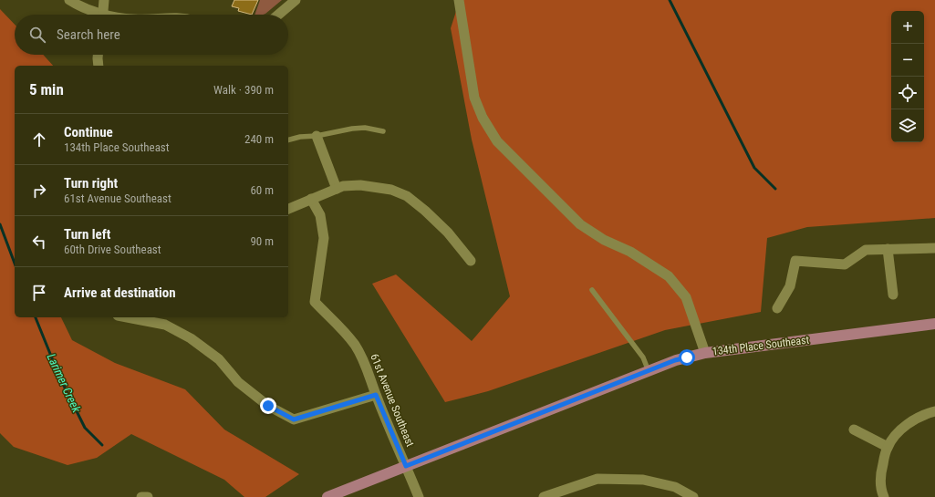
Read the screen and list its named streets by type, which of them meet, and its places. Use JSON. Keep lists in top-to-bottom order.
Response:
{
  "streets": {
    "main road": ["134th Place Southeast"],
    "street": ["61st Avenue Southeast"]
  },
  "crossings": [
    ["134th Place Southeast", "61st Avenue Southeast"]
  ],
  "water": ["Larimer Creek"],
  "page": {
    "map_buttons": ["+", "−"],
    "search": "Search here",
    "heading": ["5 min", "Walk · 390 m"],
    "list": [
      ["Continue", "134th Place Southeast", "240 m"],
      ["Turn right", "61st Avenue Southeast", "60 m"],
      ["Turn left", "60th Drive Southeast", "90 m"],
      "Arrive at destination"
    ]
  }
}
